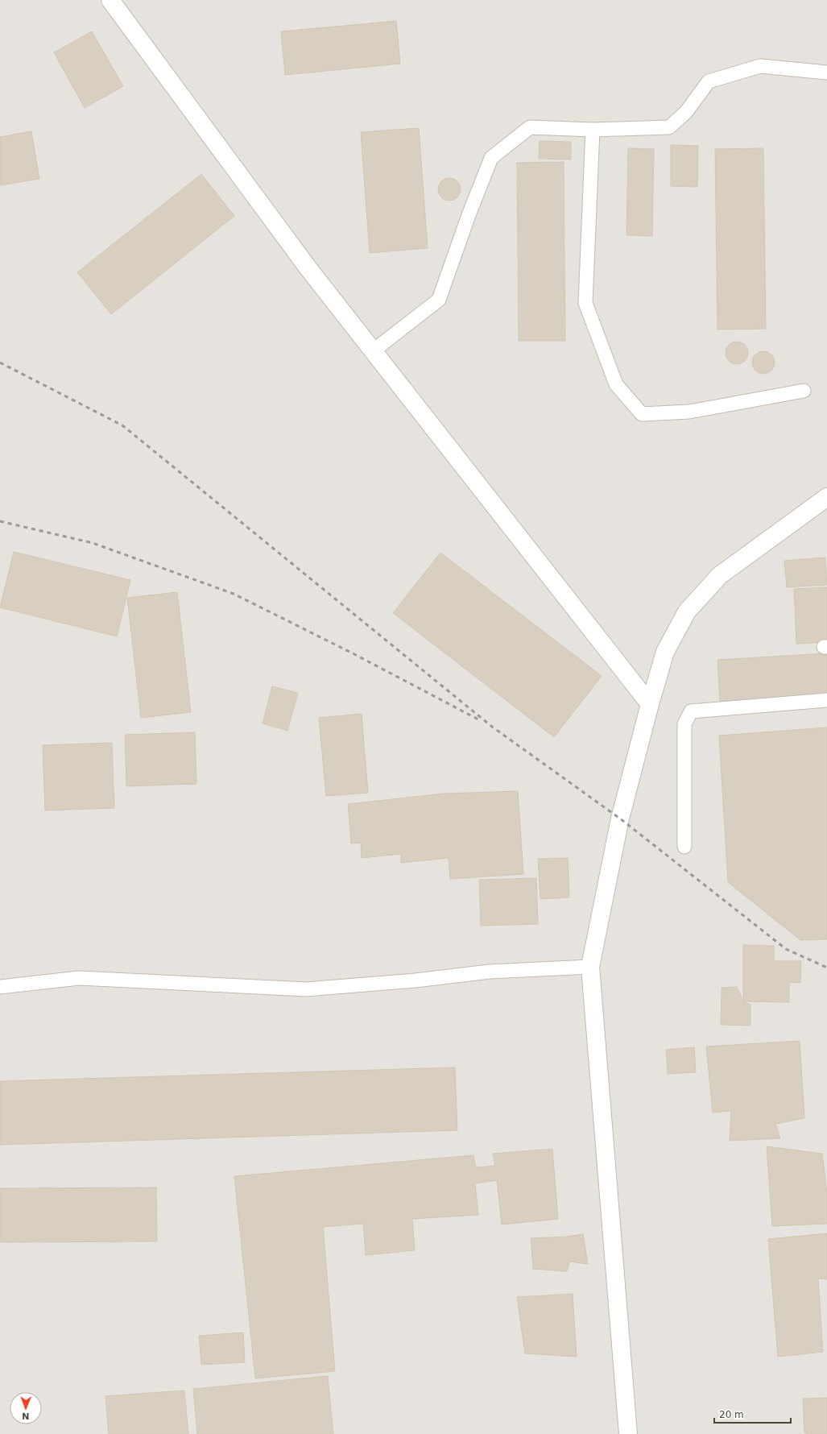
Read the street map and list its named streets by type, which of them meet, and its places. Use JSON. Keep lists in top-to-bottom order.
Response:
{
  "scale_bar": "20 m",
  "north": "bottom"
}
